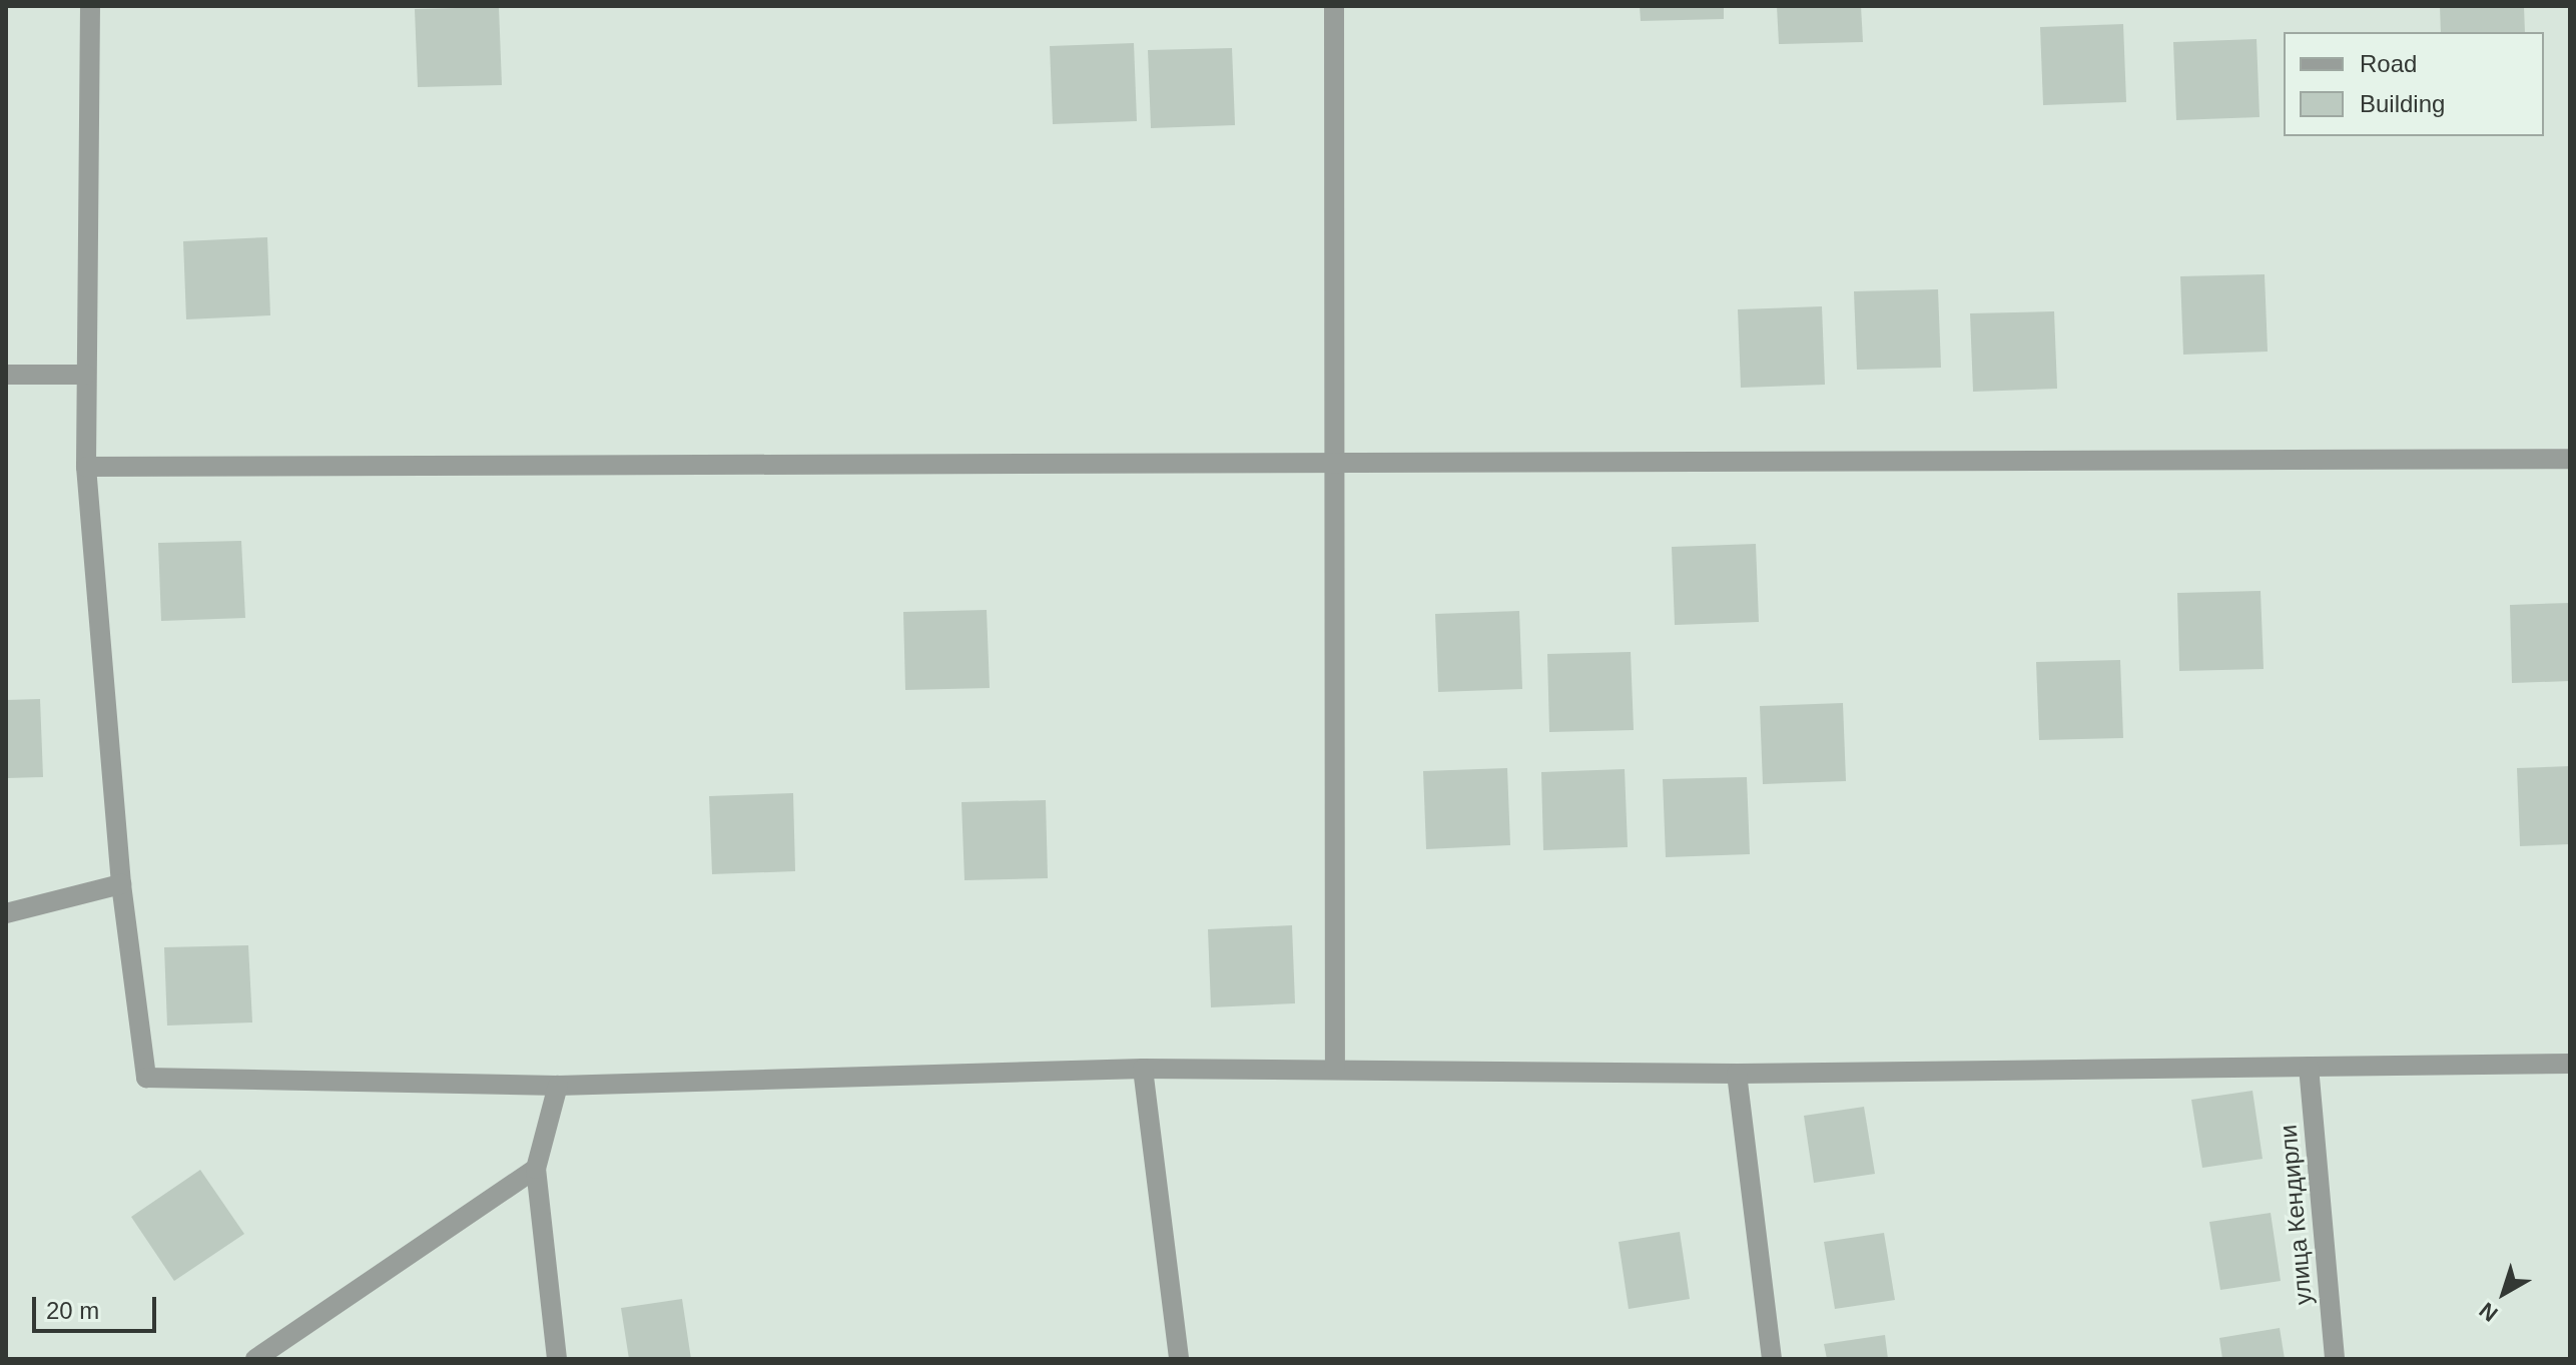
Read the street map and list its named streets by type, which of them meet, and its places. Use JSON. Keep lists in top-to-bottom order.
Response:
{
  "streets": {
    "street": ["улица Кендирли"]
  },
  "legend": ["Road", "Building"],
  "scale_bar": "20 m",
  "north": "bottom left"
}
